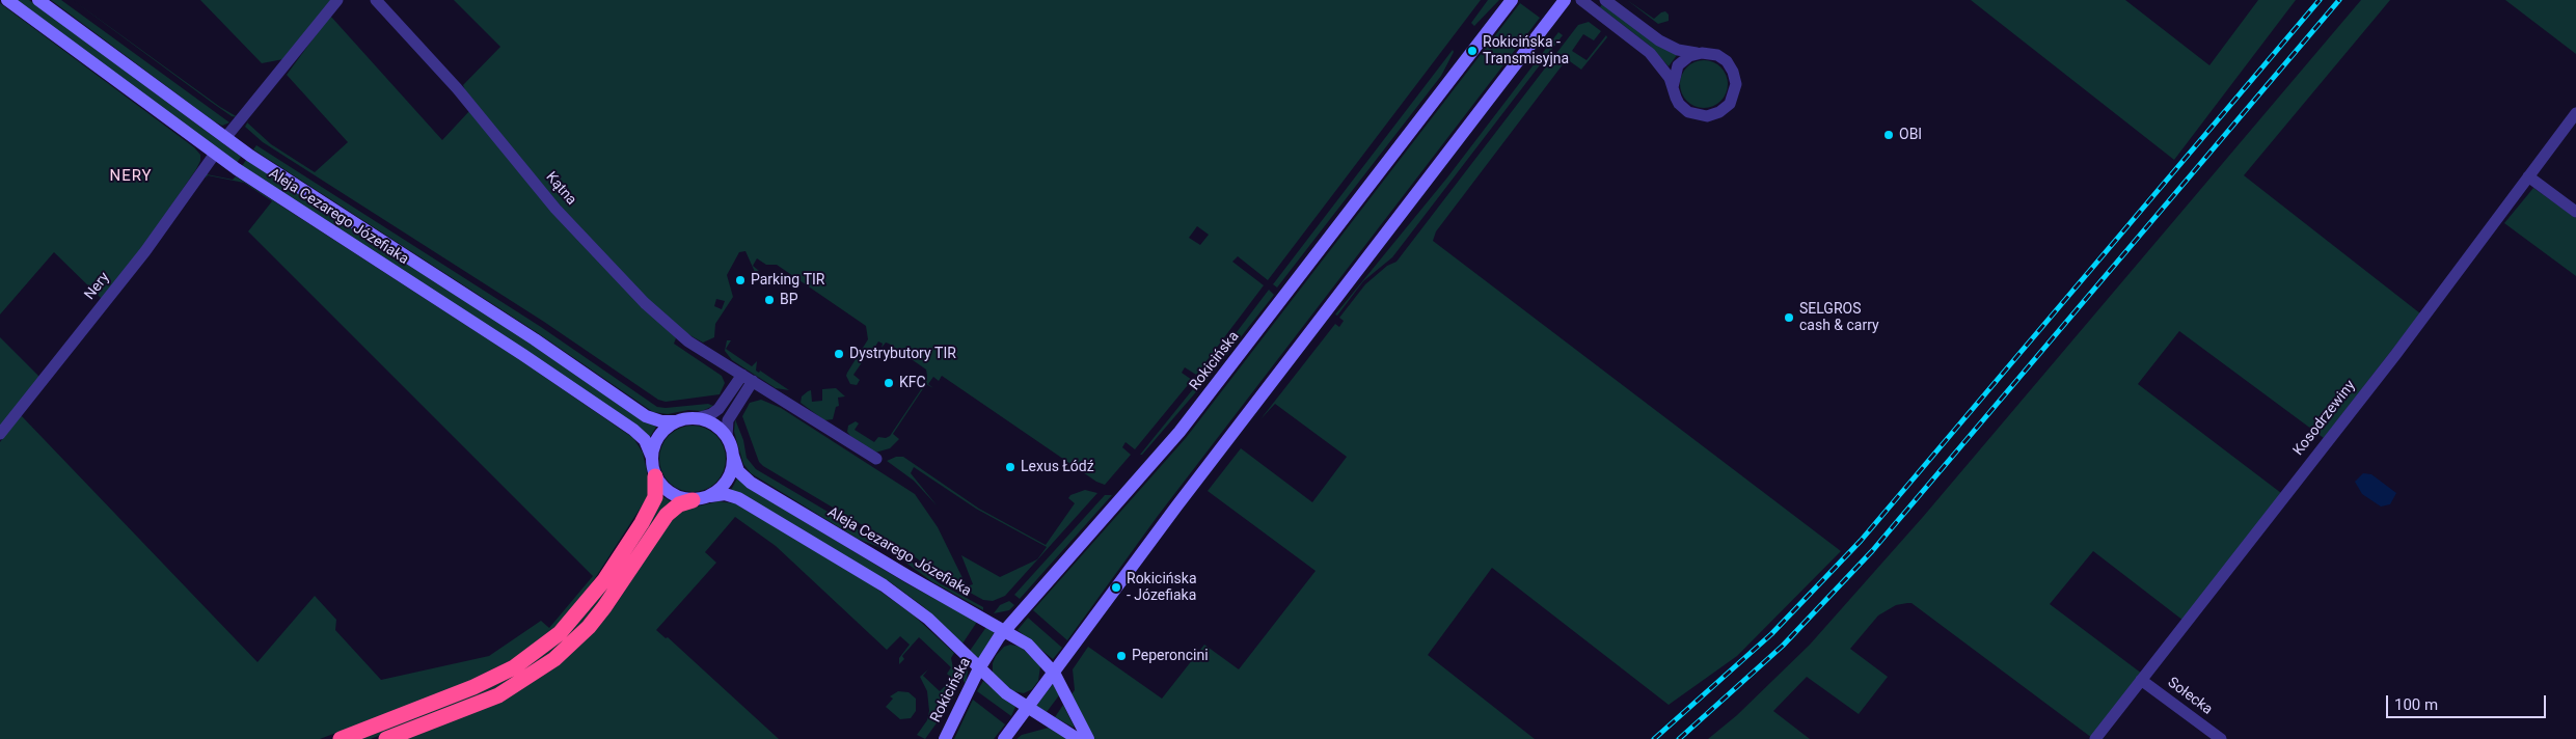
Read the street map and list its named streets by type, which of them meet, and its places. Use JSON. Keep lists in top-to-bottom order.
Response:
{
  "streets": {
    "main road": ["Aleja Cezarego Józefiaka", "Rokicińska"],
    "street": [
      "Kątna",
      "Nery",
      "Kosodrzewiny",
      "Sołecka"
    ]
  },
  "crossings": [
    ["Aleja Cezarego Józefiaka", "Nery"],
    ["Aleja Cezarego Józefiaka", "Rokicińska"],
    ["Kosodrzewiny", "Sołecka"]
  ],
  "districts": ["NERY"],
  "places": [
    "Rokicińska - Transmisyjna",
    "OBI",
    "Parking TIR",
    "BP",
    "SELGROS cash & carry",
    "Dystrybutory TIR",
    "KFC",
    "Lexus Łódź",
    "Rokicińska - Józefiaka",
    "Peperoncini"
  ],
  "scale_bar": "100 m"
}
